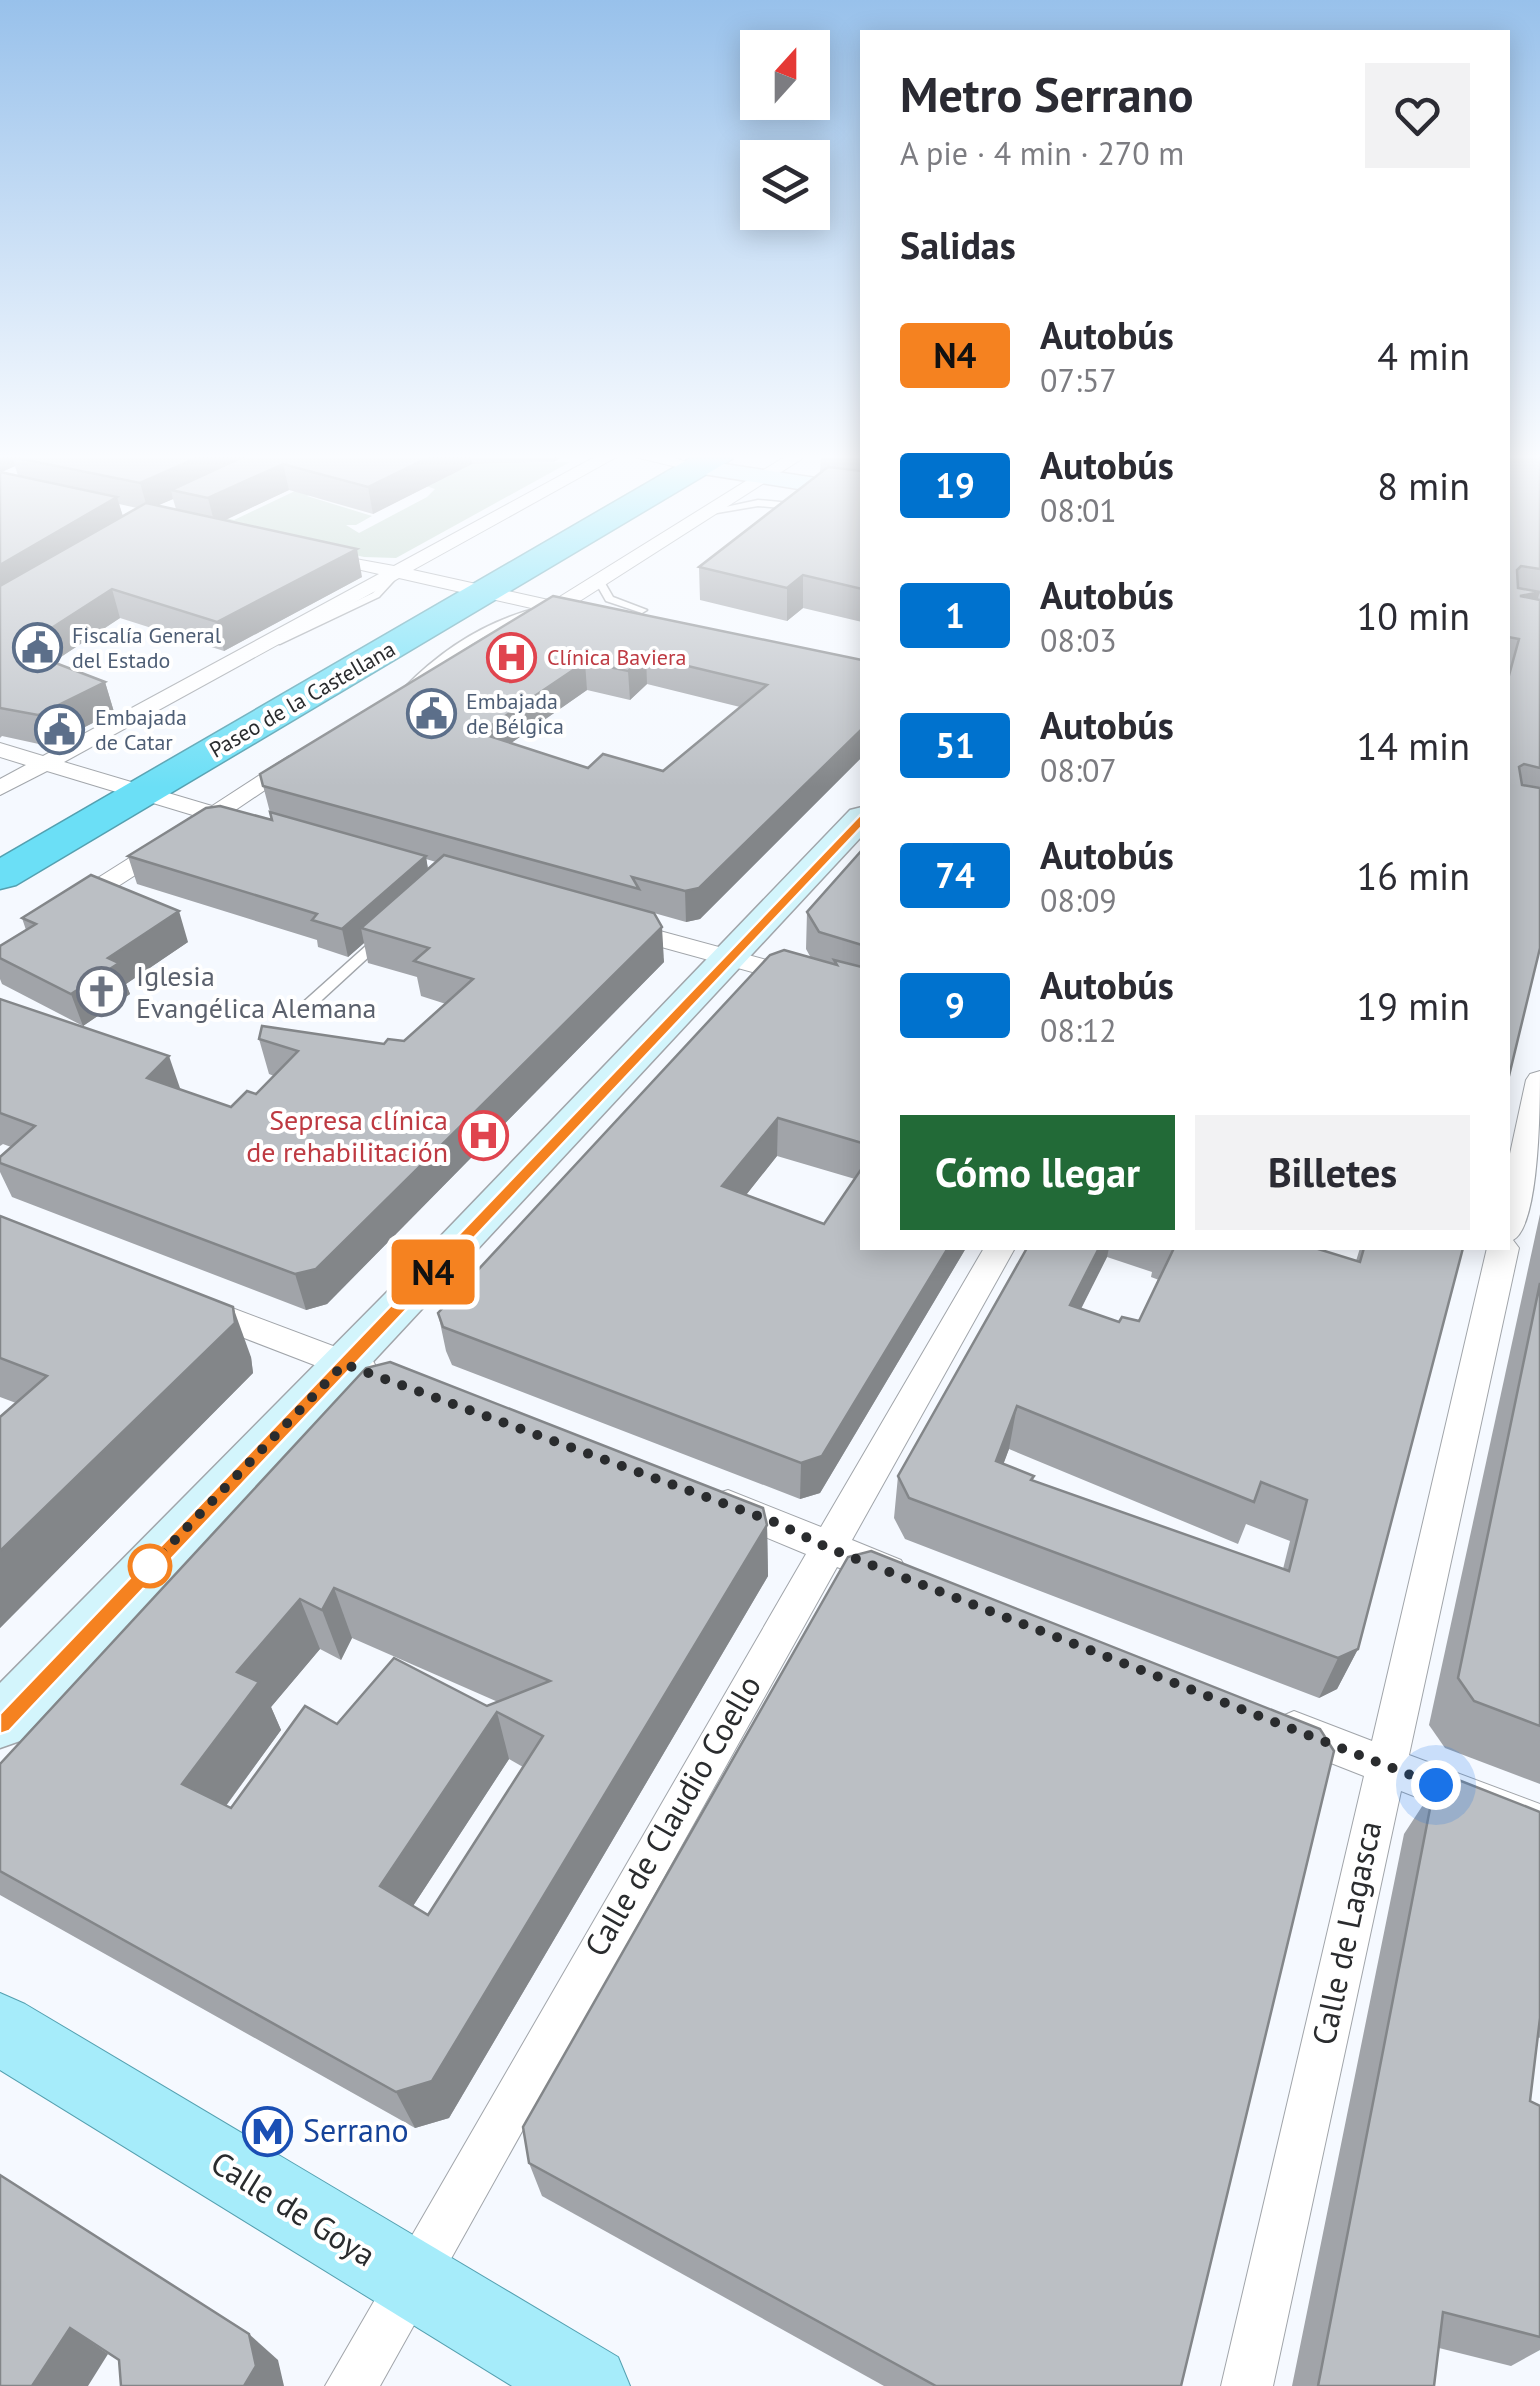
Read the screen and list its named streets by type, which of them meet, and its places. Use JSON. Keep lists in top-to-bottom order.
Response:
{
  "streets": {
    "highway": ["Paseo de la Castellana"],
    "main road": ["Calle de Goya"],
    "street": ["Calle de Claudio Coello", "Calle de Lagasca"]
  },
  "crossings": [
    ["Calle de Claudio Coello", "Calle de Goya"]
  ],
  "places": {
    "public building": ["Fiscalía General del Estado", "Embajada de Bélgica", "Embajada de Catar"],
    "hospital": ["Clínica Baviera", "Sepresa clínica de rehabilitación"],
    "church": ["Iglesia Evangélica Alemana"],
    "metro station": ["Serrano"]
  },
  "lines": ["bus line N4"],
  "north": "top",
  "page": {
    "on_map": "N4",
    "heading": [
      ["Metro Serrano", "A pie · 4 min · 270 m"],
      "Salidas"
    ],
    "list": [
      {
        "mark": "N4",
        "name": "Autobús",
        "note": "07:57",
        "value": "4 min"
      },
      {
        "mark": "19",
        "name": "Autobús",
        "note": "08:01",
        "value": "8 min"
      },
      {
        "mark": "1",
        "name": "Autobús",
        "note": "08:03",
        "value": "10 min"
      },
      {
        "mark": "51",
        "name": "Autobús",
        "note": "08:07",
        "value": "14 min"
      },
      {
        "mark": "74",
        "name": "Autobús",
        "note": "08:09",
        "value": "16 min"
      },
      {
        "mark": "9",
        "name": "Autobús",
        "note": "08:12",
        "value": "19 min"
      }
    ],
    "buttons": ["Cómo llegar", "Billetes"]
  }
}
